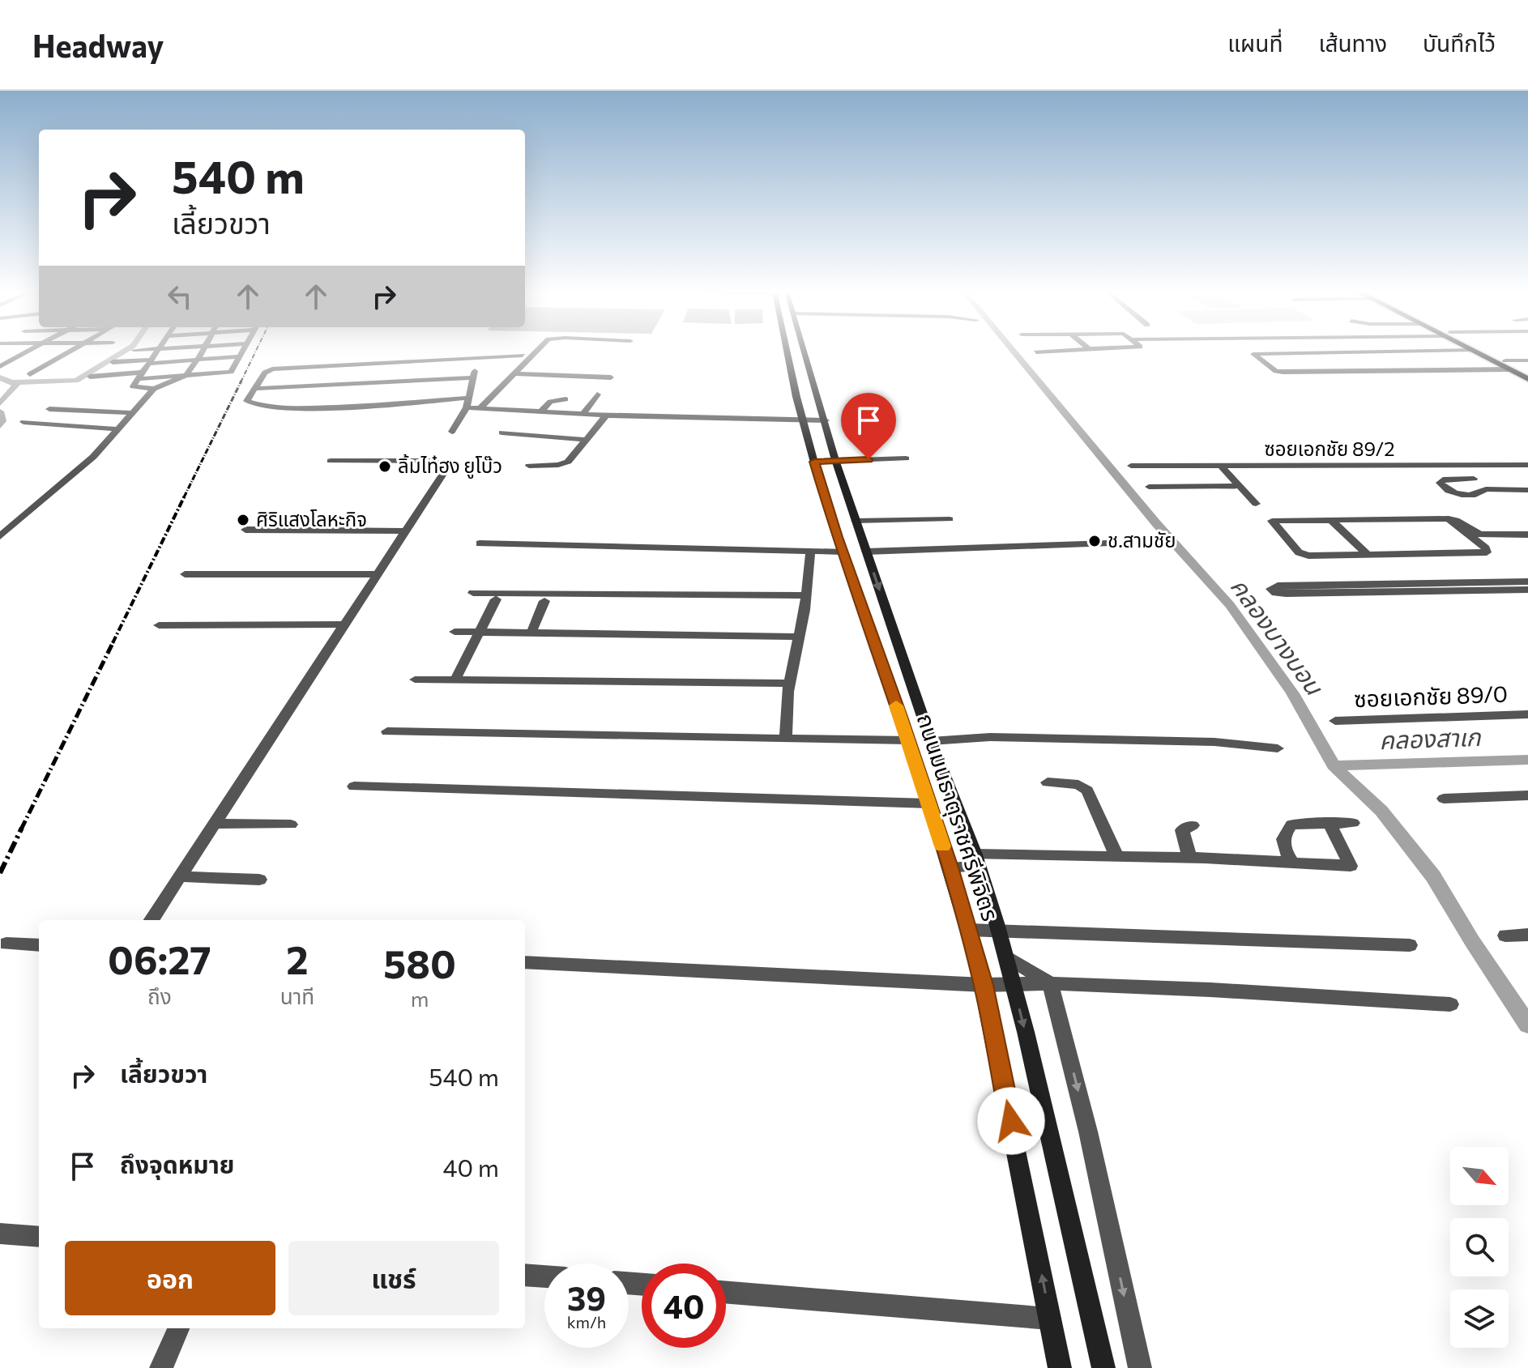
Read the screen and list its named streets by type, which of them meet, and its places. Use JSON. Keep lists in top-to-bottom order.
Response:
{
  "streets": {
    "street": ["ซอยเอกชัย 89/2", "ซอยเอกชัย 89/0", "ถนนมนธาตุราชศรีพิจิตร"]
  },
  "water": ["คลองบางบอน", "คลองสาเก"],
  "places": ["ลิ้มไท๋ฮง ยูโบ๊ว", "ศิริแสงโลหะกิจ", "ช.สามชัย"],
  "north": "bottom right",
  "page": {
    "header": "Headway",
    "nav": ["แผนที่", "เส้นทาง", "บันทึกไว้"],
    "turn": ["540 m", "เลี้ยวขวา"],
    "eta": [
      "06:27",
      "ถึง",
      "2",
      "นาที",
      "580",
      "m"
    ],
    "list": [
      {
        "name": "เลี้ยวขวา",
        "value": "540 m"
      },
      {
        "name": "ถึงจุดหมาย",
        "value": "40 m"
      }
    ],
    "buttons": ["ออก", "แชร์"],
    "speed": "39 km/h",
    "limit": "40"
  }
}
